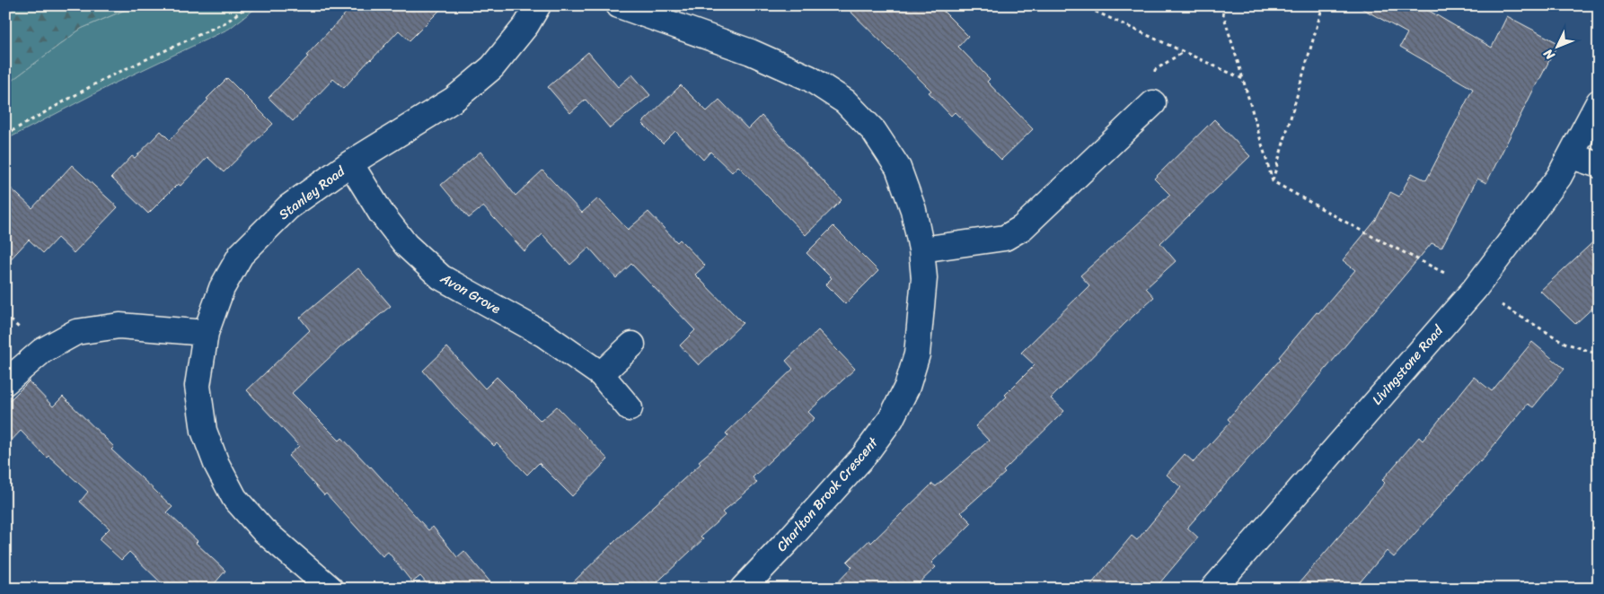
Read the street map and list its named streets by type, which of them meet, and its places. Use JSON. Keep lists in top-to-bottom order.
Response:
{
  "streets": {
    "street": [
      "Stanley Road",
      "Avon Grove",
      "Livingstone Road",
      "Charlton Brook Crescent"
    ]
  },
  "crossings": [
    ["Stanley Road", "Avon Grove"]
  ],
  "north": "bottom left"
}
